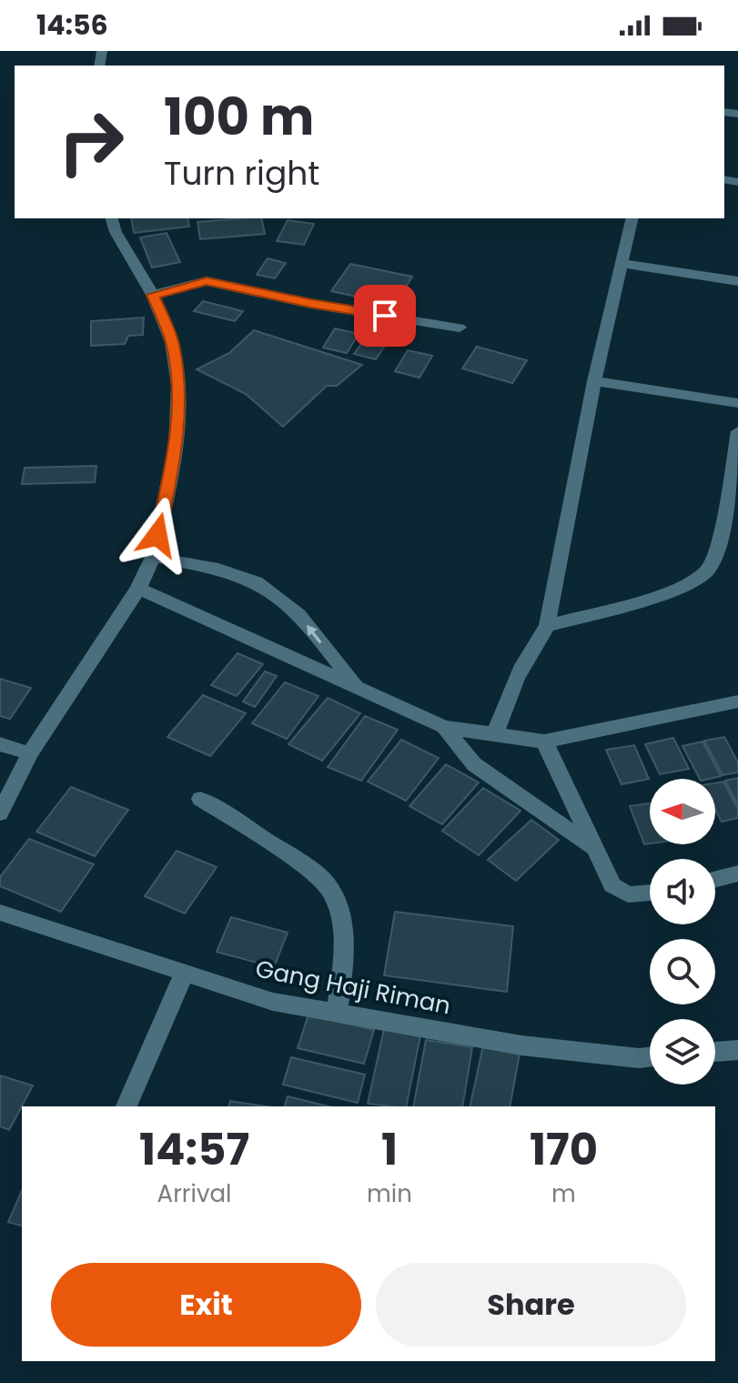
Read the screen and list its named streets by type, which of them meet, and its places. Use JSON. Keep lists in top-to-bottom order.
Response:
{
  "streets": {
    "street": ["Gang Haji Riman"]
  },
  "north": "left",
  "page": {
    "status": "14:56",
    "turn": ["100 m", "Turn right"],
    "eta": [
      "14:57",
      "Arrival",
      "1",
      "min",
      "170",
      "m"
    ],
    "buttons": ["Exit", "Share"]
  }
}
